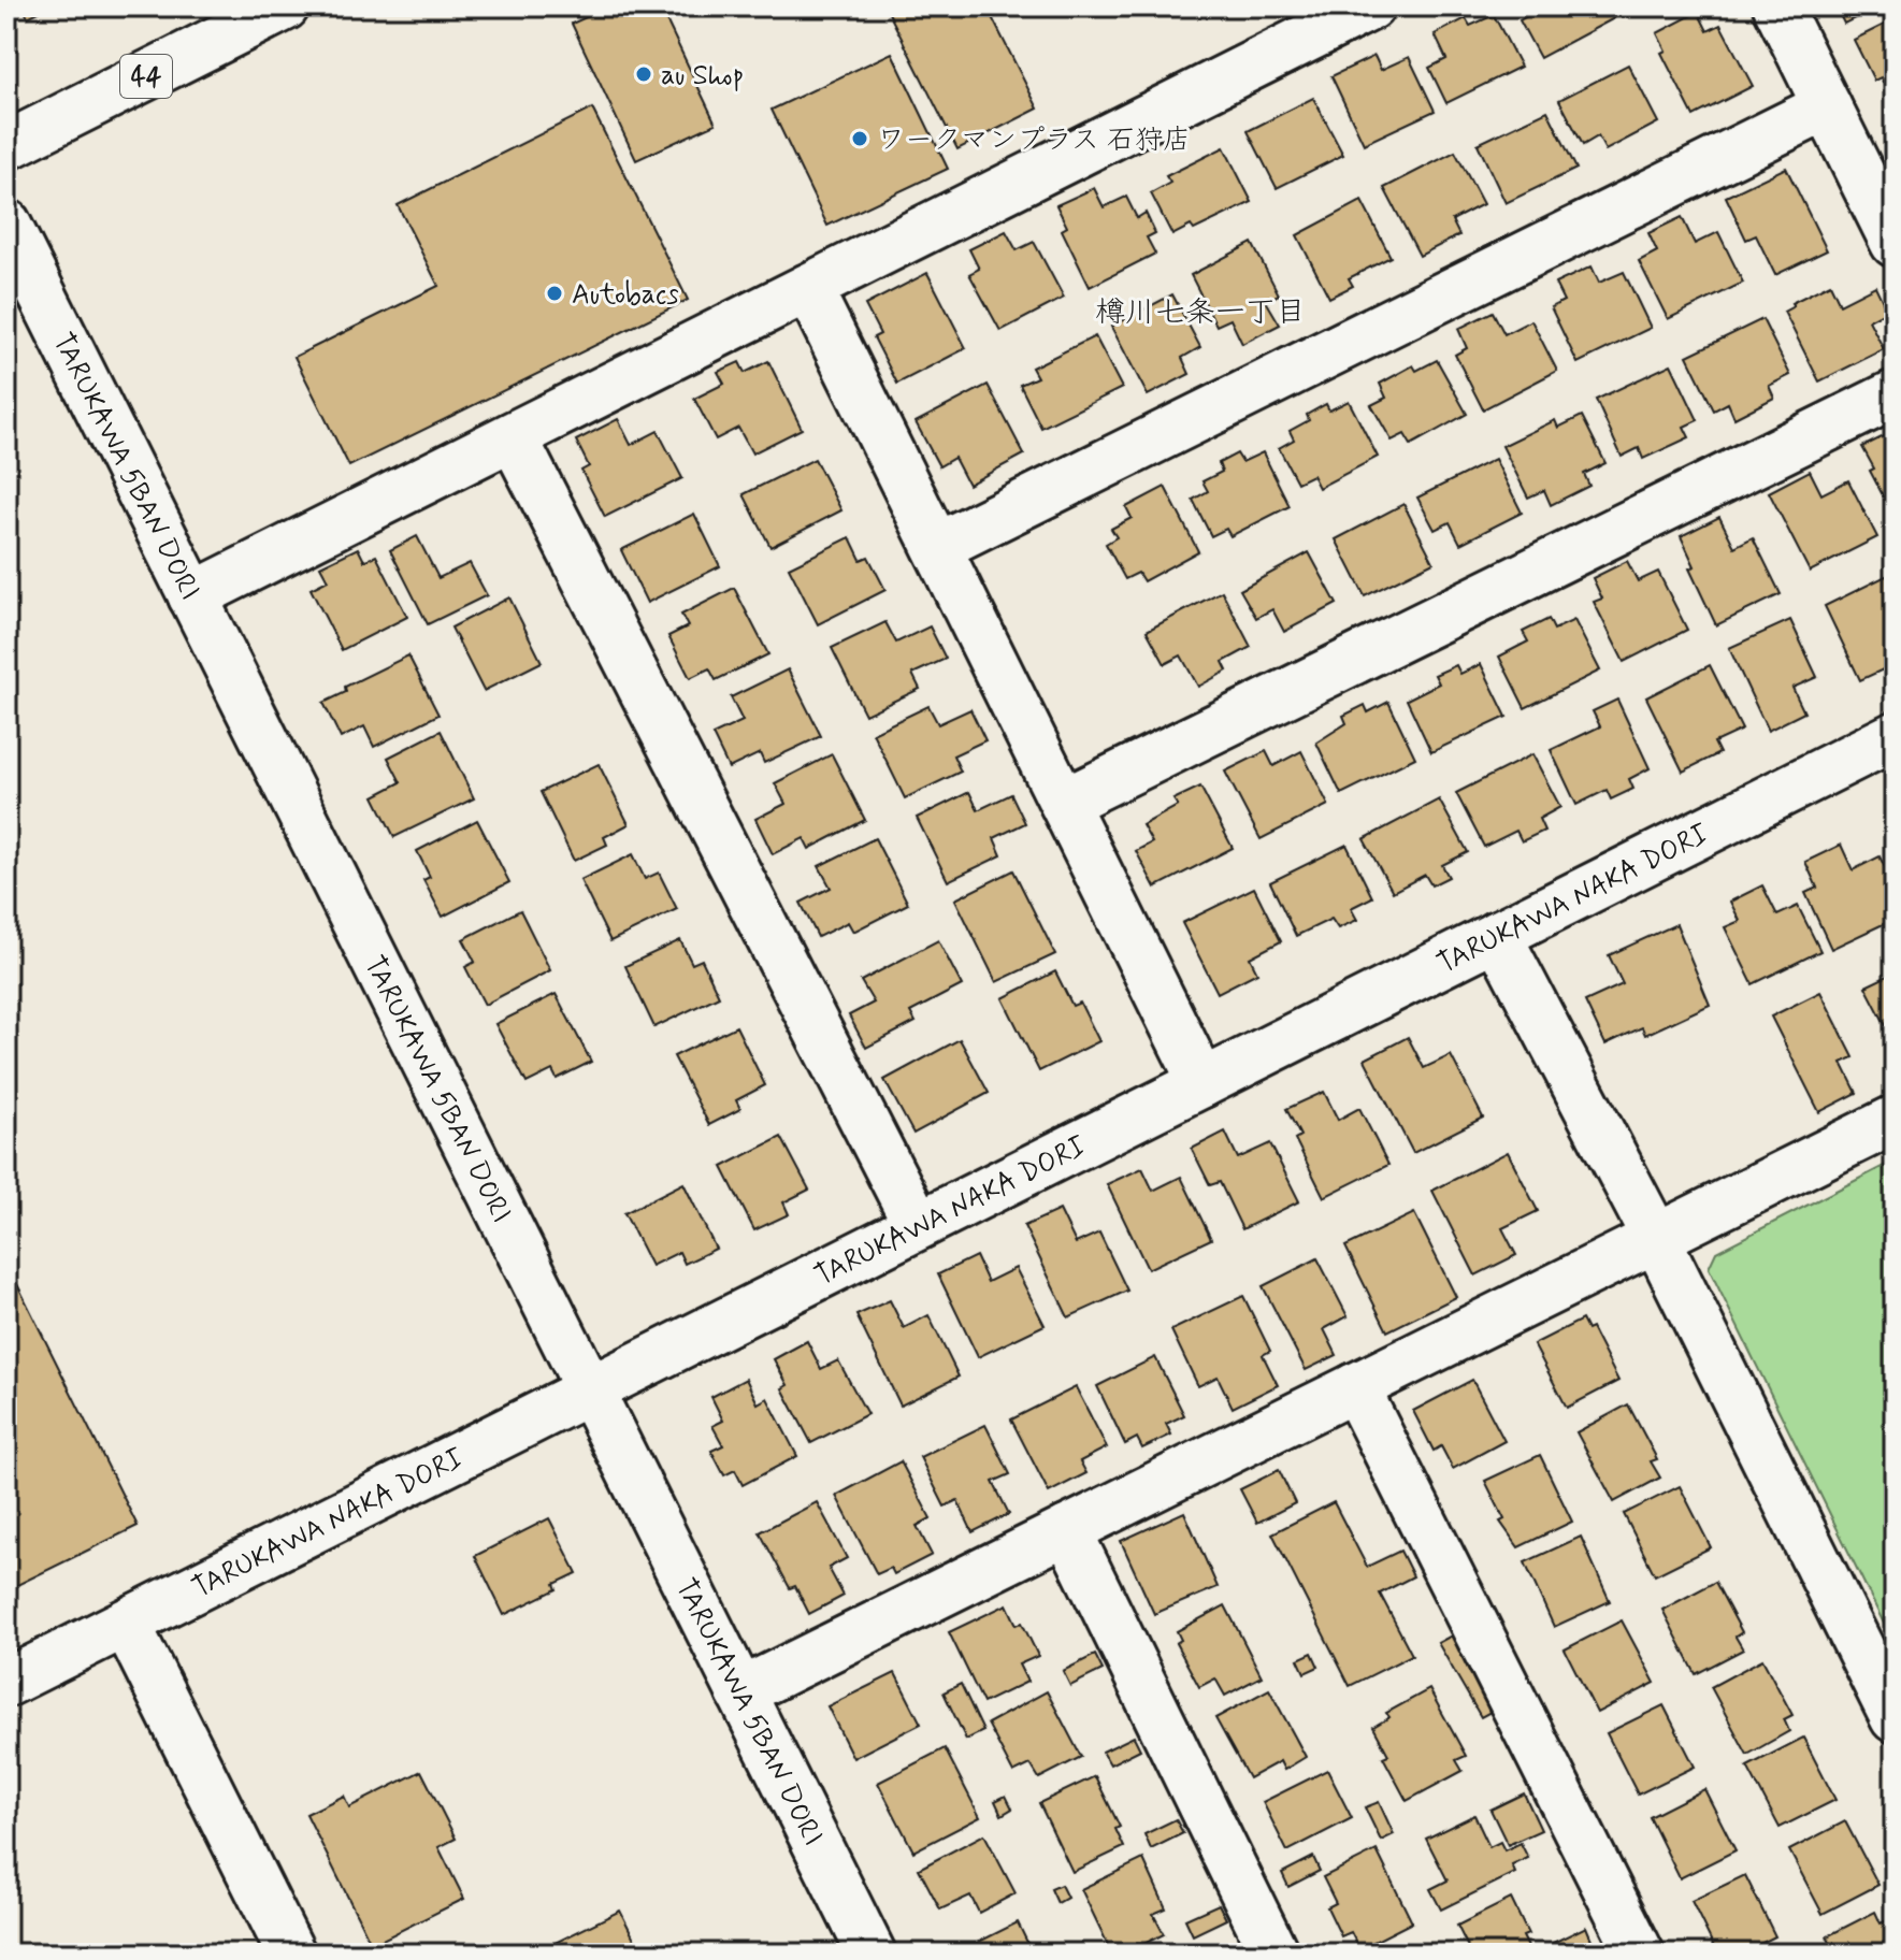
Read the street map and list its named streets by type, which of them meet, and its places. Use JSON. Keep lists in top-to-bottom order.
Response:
{
  "streets": {
    "street": ["44", "TARUKAWA 5BAN DORI", "TARUKAWA NAKA DORI"]
  },
  "crossings": [
    ["TARUKAWA 5BAN DORI", "TARUKAWA NAKA DORI"]
  ],
  "districts": ["樽川七条一丁目"],
  "places": ["au Shop", "ワークマンプラス 石狩店", "Autobacs"]
}
